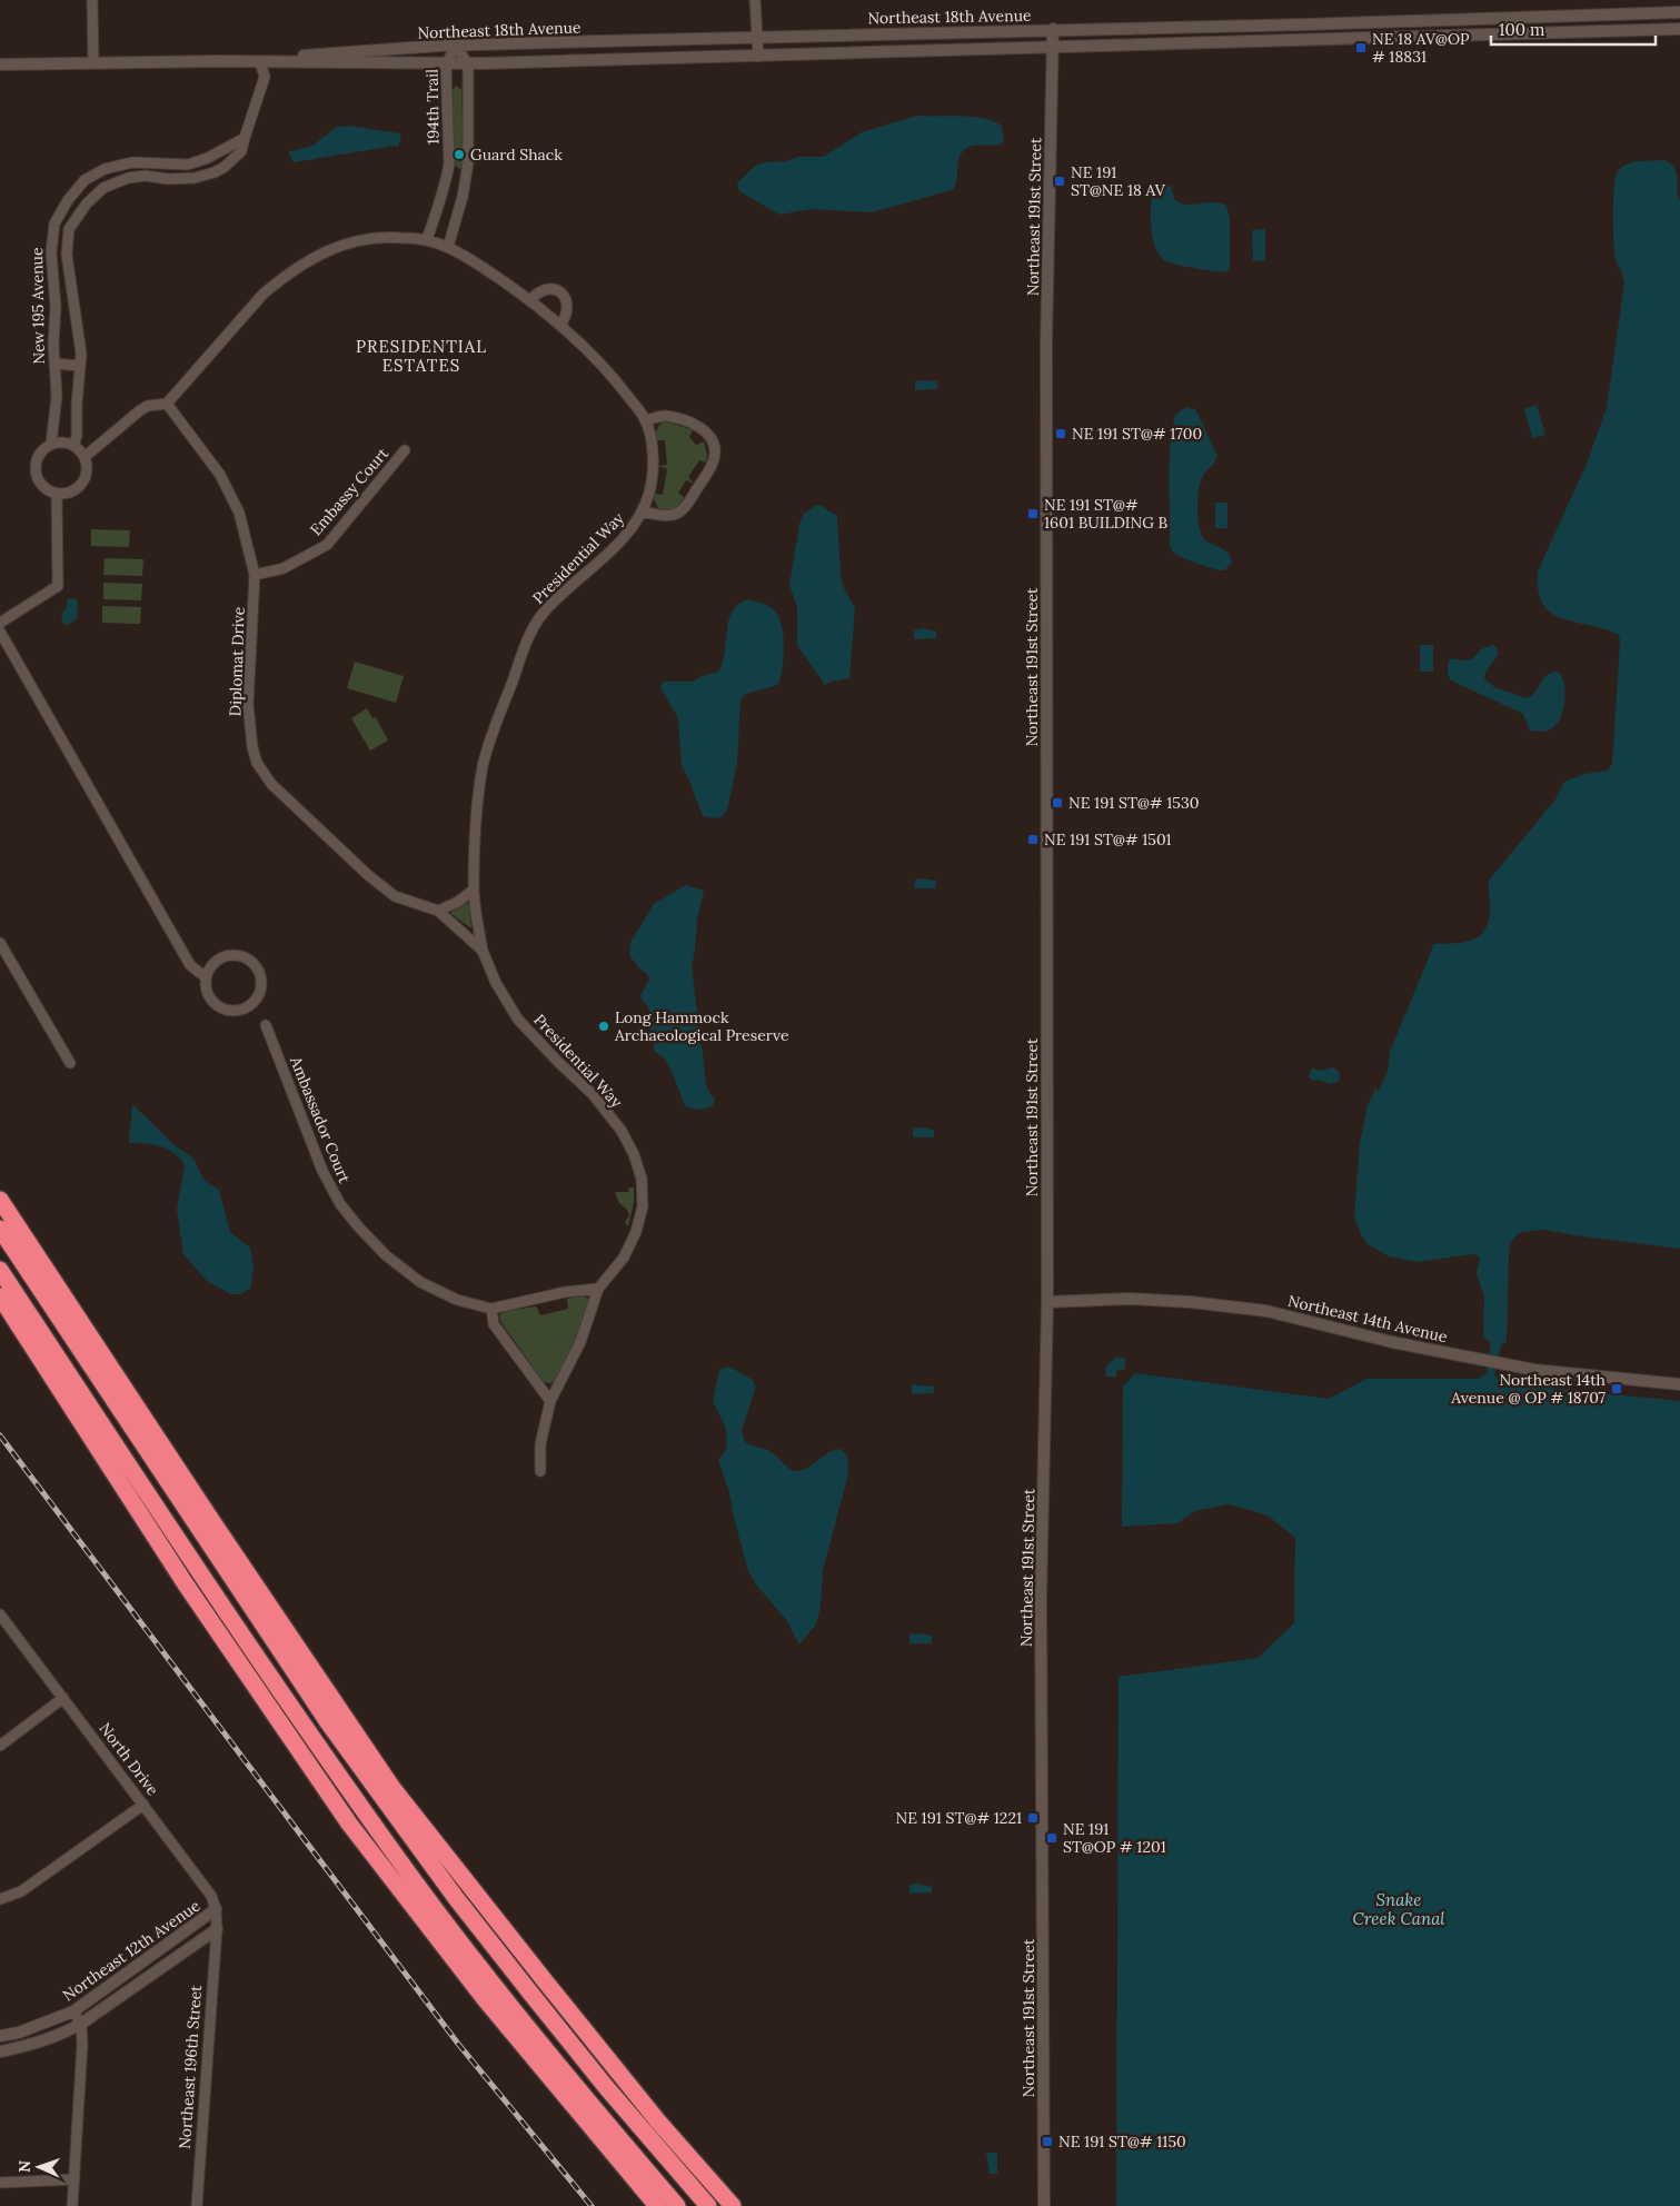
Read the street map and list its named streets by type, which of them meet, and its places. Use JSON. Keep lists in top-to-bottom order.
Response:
{
  "streets": {
    "street": [
      "Northeast 18th Avenue",
      "194th Trail",
      "Northeast 191st Street",
      "New 195 Avenue",
      "Embassy Court",
      "Presidential Way",
      "Diplomat Drive",
      "Ambassador Court",
      "Northeast 14th Avenue",
      "North Drive",
      "Northeast 12th Avenue",
      "Northeast 196th Street"
    ]
  },
  "crossings": [
    ["Northeast 18th Avenue", "194th Trail"],
    ["Northeast 18th Avenue", "Northeast 191st Street"],
    ["Northeast 18th Avenue", "New 195 Avenue"],
    ["194th Trail", "Presidential Way"],
    ["Northeast 191st Street", "Northeast 14th Avenue"],
    ["Embassy Court", "Diplomat Drive"],
    ["Presidential Way", "Diplomat Drive"],
    ["Presidential Way", "Ambassador Court"],
    ["North Drive", "Northeast 12th Avenue"],
    ["North Drive", "Northeast 196th Street"],
    ["Northeast 12th Avenue", "Northeast 196th Street"]
  ],
  "districts": ["PRESIDENTIAL ESTATES"],
  "water": ["Snake Creek Canal"],
  "places": {
    "transit": [
      "NE 18 AV@OP # 18831",
      "NE 191 ST@NE 18 AV",
      "NE 191 ST@# 1700",
      "NE 191 ST@# 1601 BUILDING B",
      "NE 191 ST@# 1530",
      "NE 191 ST@# 1501",
      "Northeast 14th Avenue @ OP # 18707",
      "NE 191 ST@# 1221",
      "NE 191 ST@OP # 1201",
      "NE 191 ST@# 1150"
    ],
    "other": ["Guard Shack", "Long Hammock Archaeological Preserve"]
  },
  "scale_bar": "100 m",
  "north": "left"
}
